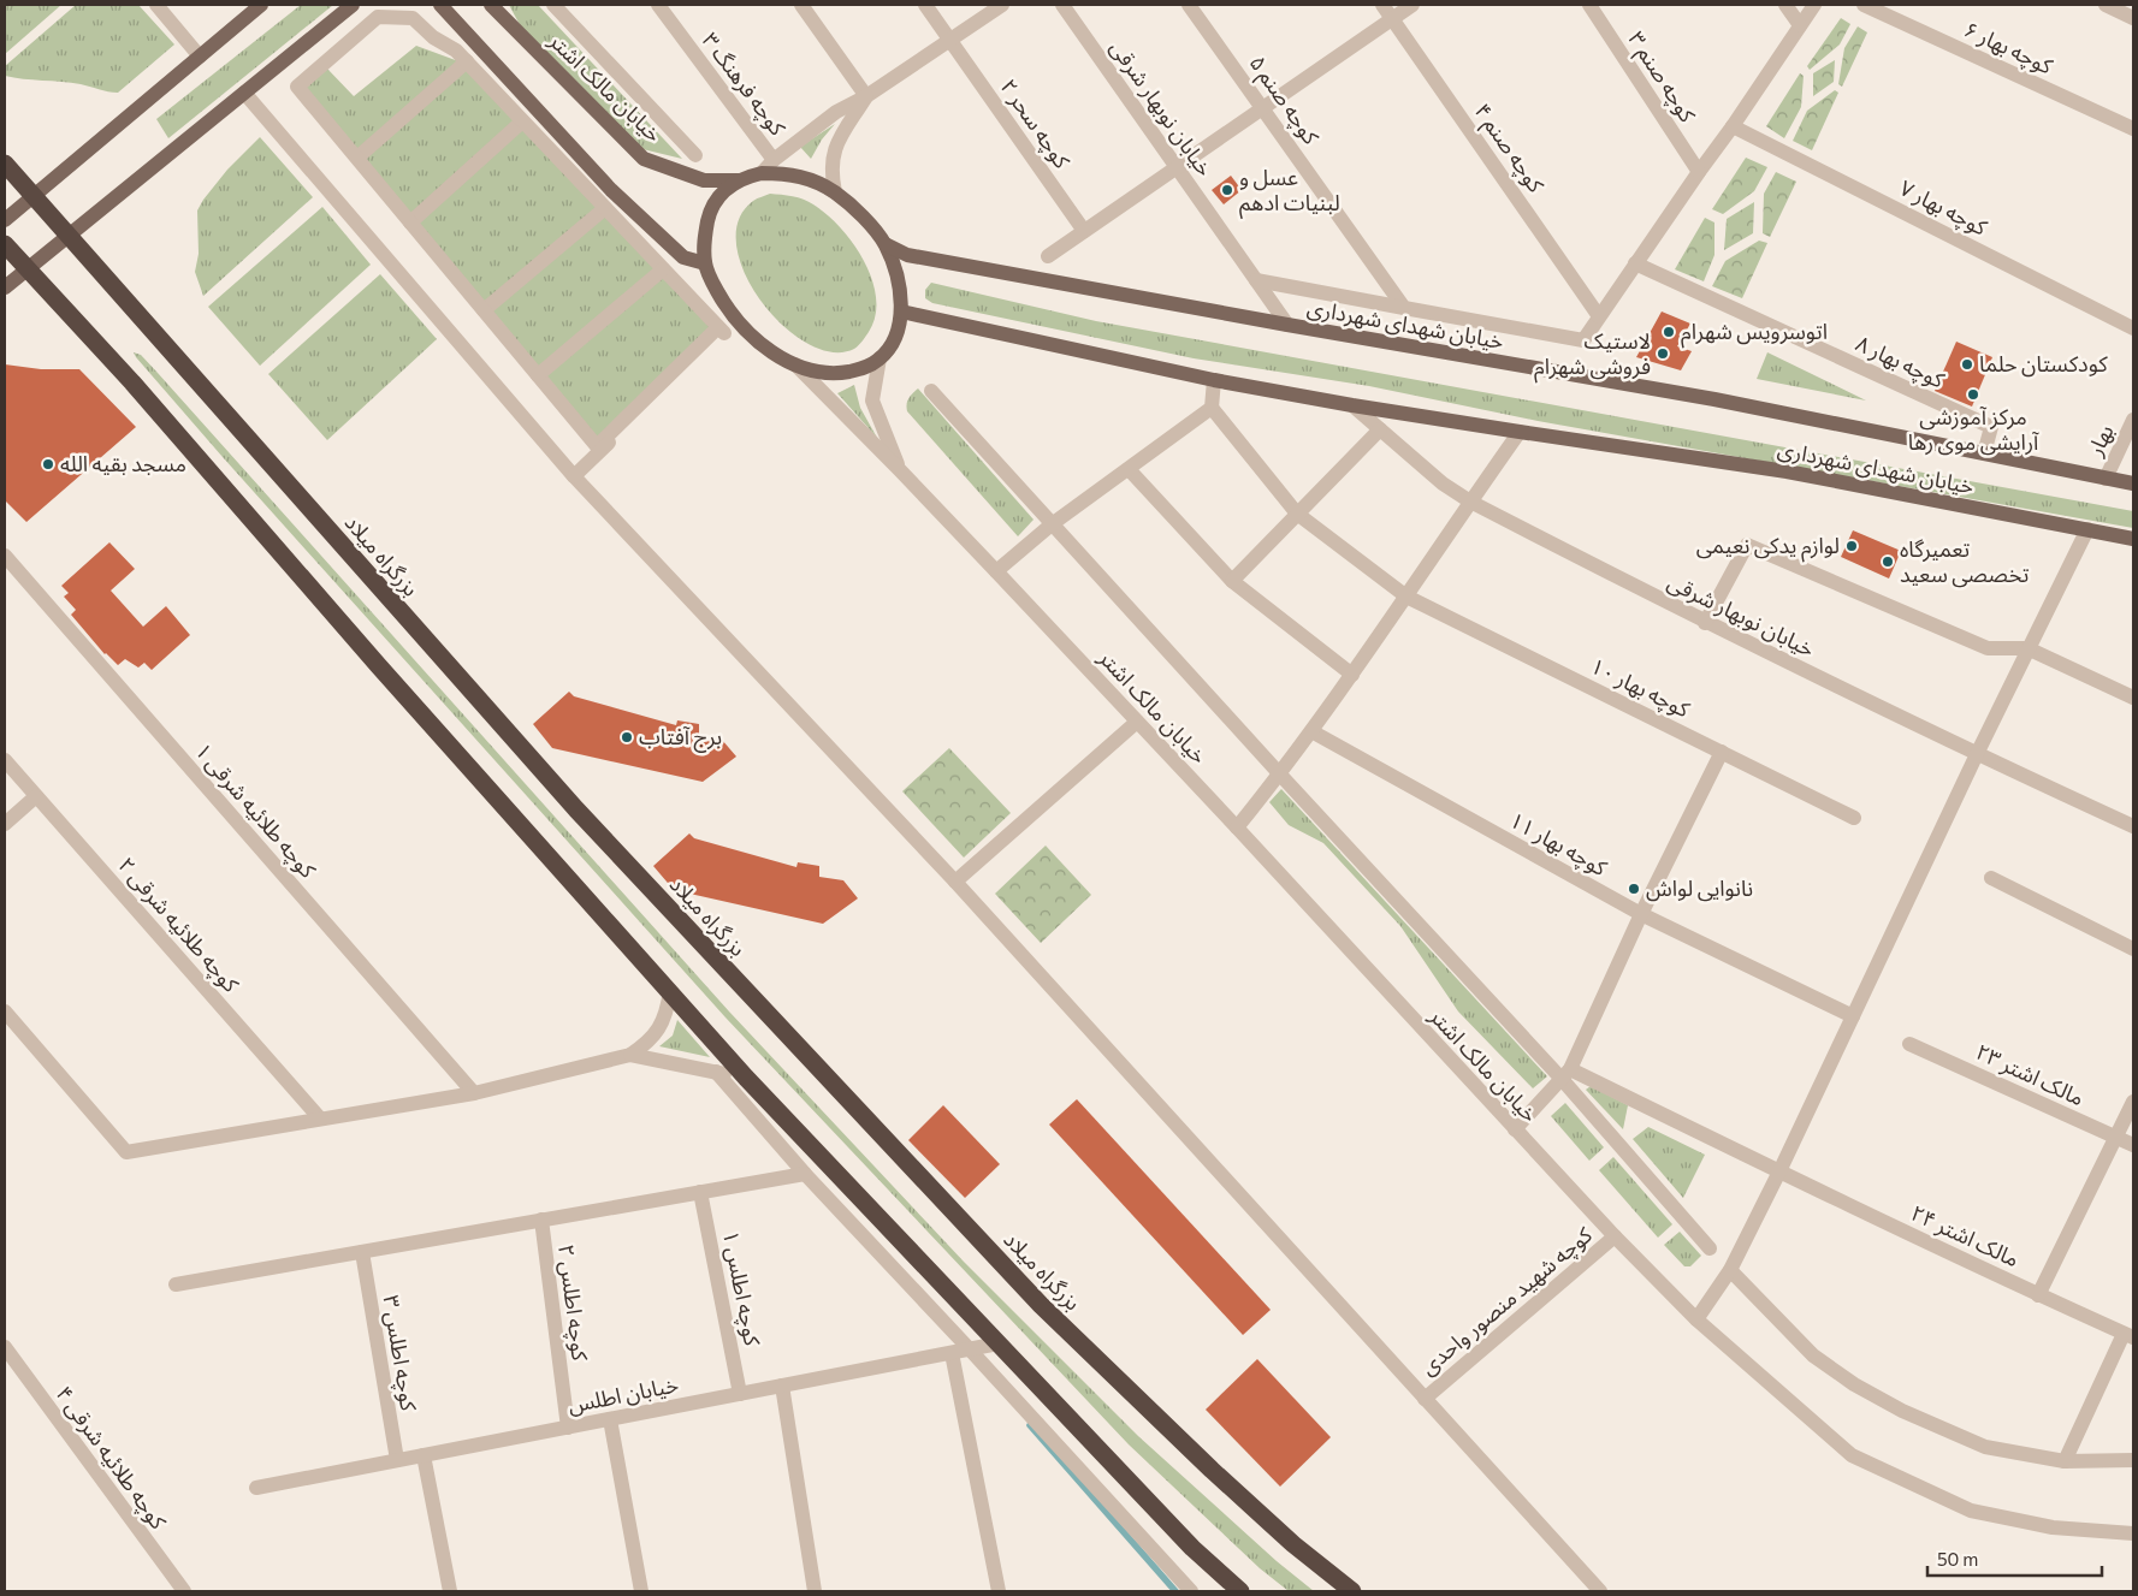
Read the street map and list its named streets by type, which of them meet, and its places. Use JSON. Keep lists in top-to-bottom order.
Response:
{
  "streets": {
    "highway": ["بزرگراه میلاد"],
    "main road": ["خیابان مالک اشتر", "خیابان شهدای شهرداری"],
    "street": [
      "کوچه بهار ۶",
      "کوچه صنم ۳",
      "کوچه فرهنگ ۳",
      "کوچه صنم ۵",
      "خیابان نوبهار شرقی",
      "کوچه سحر ۲",
      "کوچه صنم ۴",
      "کوچه بهار ۷",
      "کوچه بهار ۸",
      "بهار",
      "کوچه بهار ۱۰",
      "کوچه طلائیه شرقی ۱",
      "کوچه بهار ۱۱",
      "کوچه طلائیه شرقی ۲",
      "مالک اشتر ۲۳",
      "مالک اشتر ۲۴",
      "کوچه اطلس ۱",
      "کوچه شهید منصور واحدی",
      "کوچه اطلس ۲",
      "کوچه اطلس ۳",
      "خیابان اطلس",
      "کوچه طلائیه شرقی ۴"
    ]
  },
  "crossings": [
    ["خیابان مالک اشتر", "خیابان شهدای شهرداری"],
    ["خیابان مالک اشتر", "کوچه شهید منصور واحدی"],
    ["خیابان نوبهار شرقی", "خیابان شهدای شهرداری"],
    ["خیابان شهدای شهرداری", "کوچه بهار ۸"],
    ["خیابان شهدای شهرداری", "بهار"],
    ["کوچه اطلس ۱", "خیابان اطلس"],
    ["کوچه اطلس ۲", "خیابان اطلس"],
    ["کوچه اطلس ۳", "خیابان اطلس"]
  ],
  "places": [
    "عسل و لبنیات ادهم",
    "اتوسرویس شهرام",
    "لاستیک فروشی شهرام",
    "کودکستان حلما",
    "مرکز آموزشی آرایشی موی رها",
    "مسجد بقیه الله",
    "لوازم یدکی نعیمی",
    "تعمیرگاه تخصصی سعید",
    "برج آفتاب",
    "نانوایی لواش"
  ],
  "scale_bar": "50 m"
}
